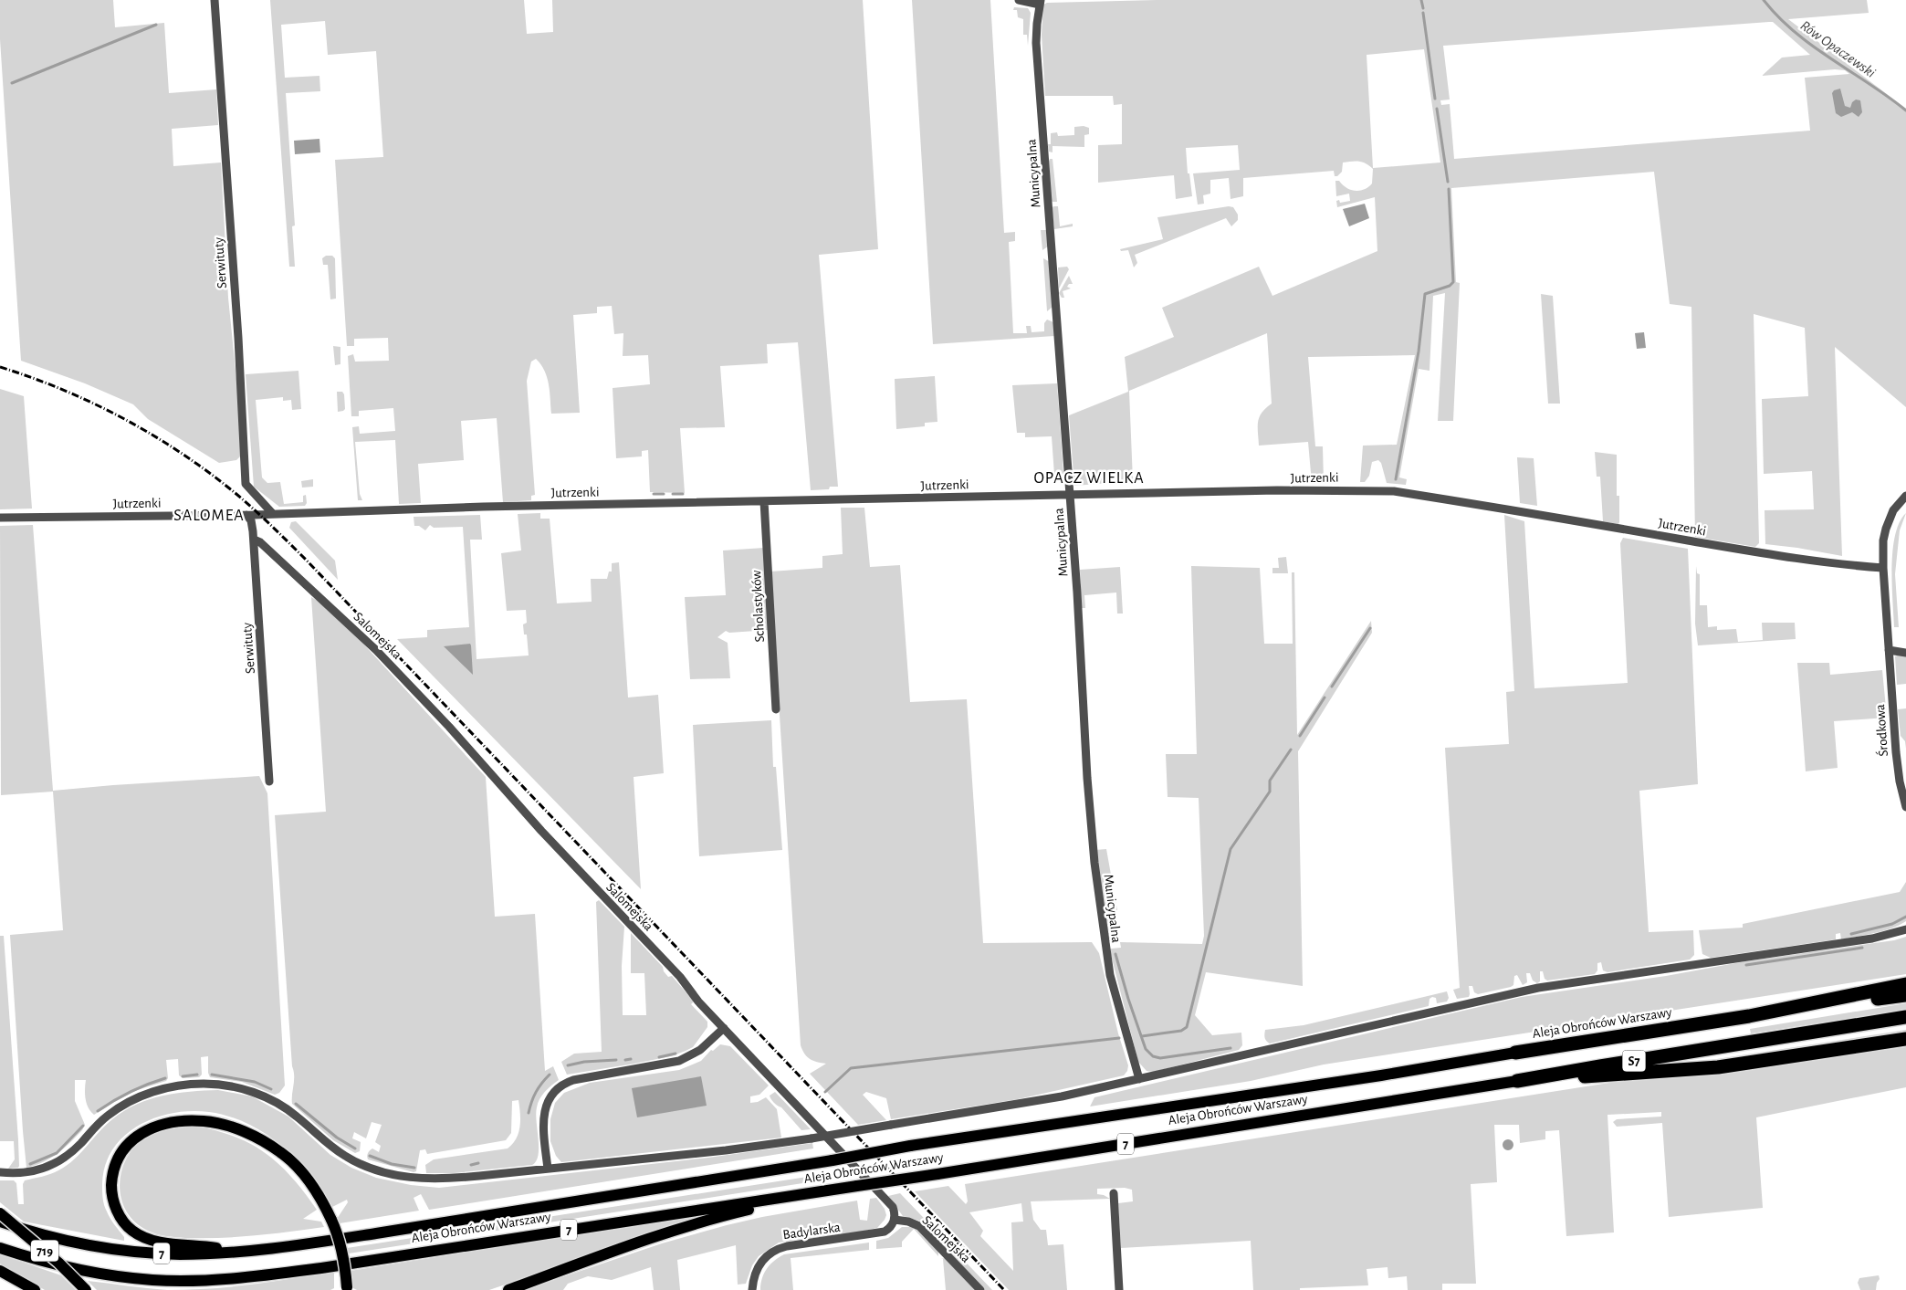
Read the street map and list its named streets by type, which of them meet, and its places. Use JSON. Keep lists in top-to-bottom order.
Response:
{
  "streets": {
    "highway": ["Aleja Obrońców Warszawy", "S7"],
    "main road": ["7", "719"],
    "street": [
      "Municypalna",
      "Serwituty",
      "Jutrzenki",
      "Scholastyków",
      "Salomejska",
      "Środkowa",
      "Badylarska"
    ]
  },
  "crossings": [
    ["Municypalna", "Jutrzenki"],
    ["Serwituty", "Jutrzenki"],
    ["Serwituty", "Salomejska"],
    ["Jutrzenki", "Scholastyków"],
    ["Jutrzenki", "Środkowa"],
    ["Salomejska", "Badylarska"],
    ["Aleja Obrońców Warszawy", "S7"]
  ],
  "districts": ["OPACZ WIELKA", "SALOMEA"],
  "water": ["Rów Opaczewski"]
}
